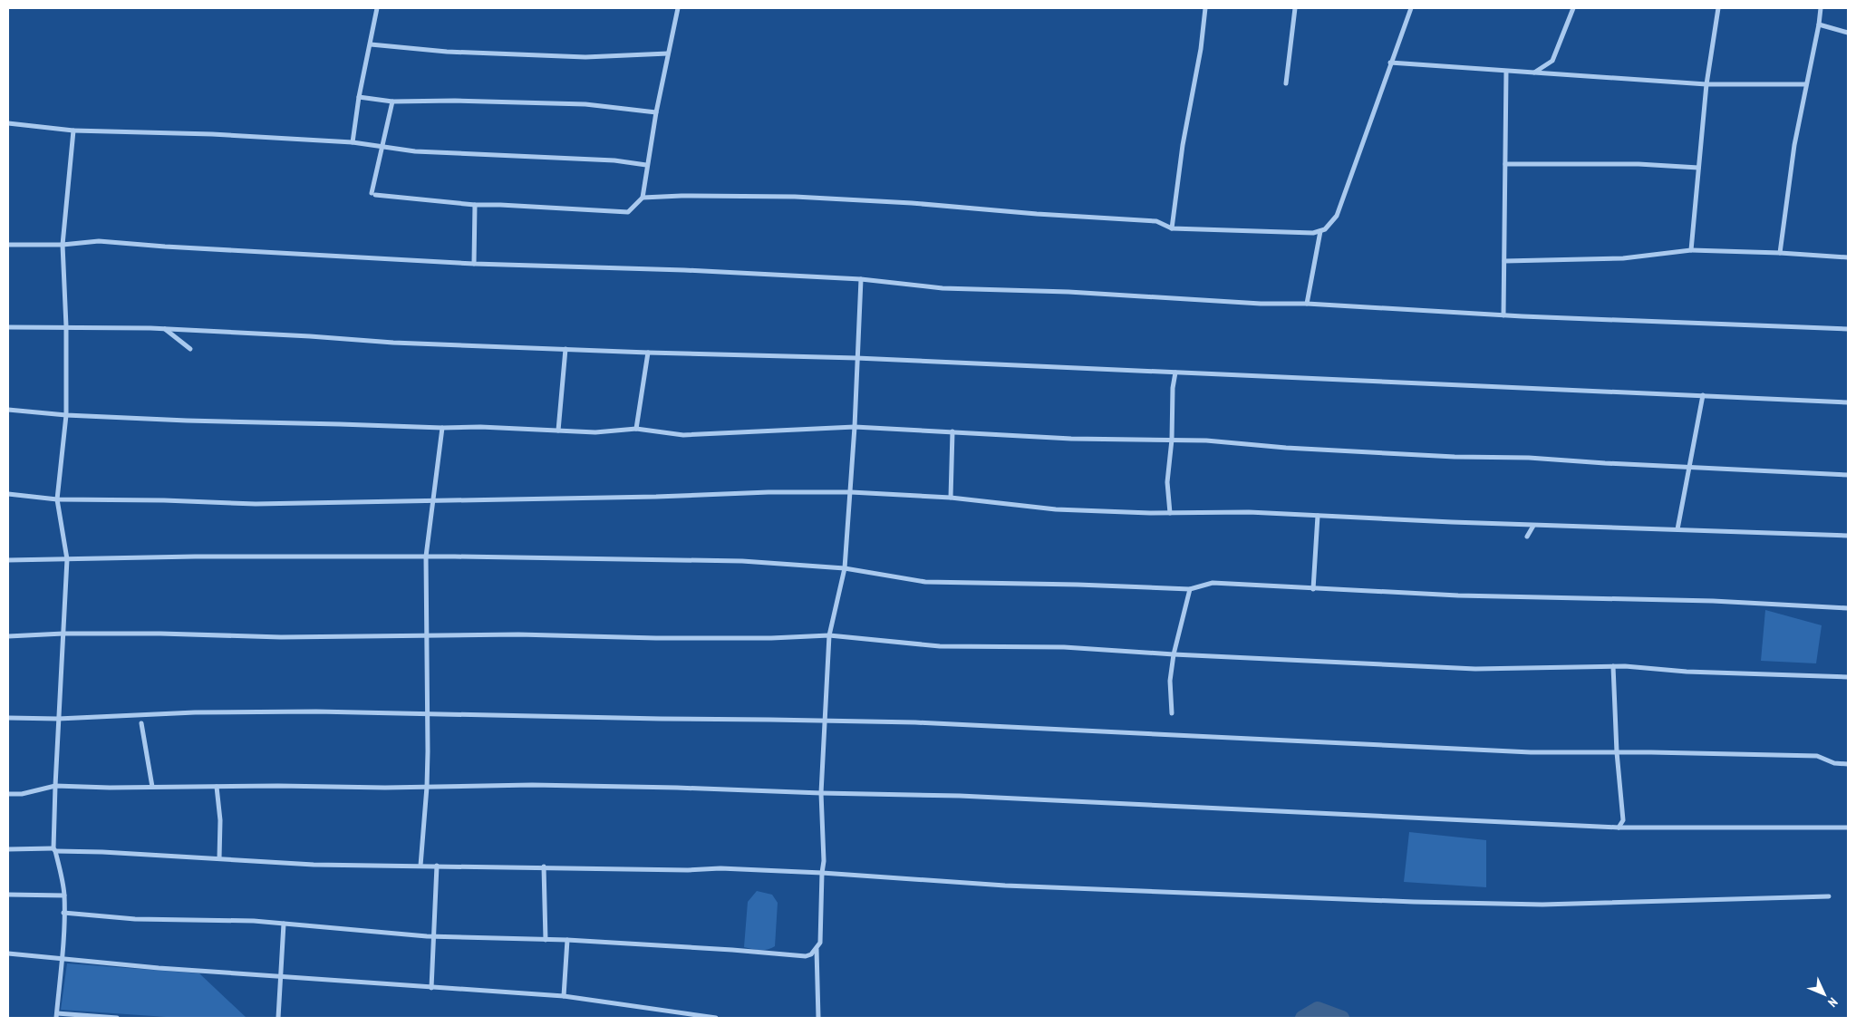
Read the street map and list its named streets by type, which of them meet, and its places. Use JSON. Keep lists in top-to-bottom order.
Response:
{
  "north": "bottom right"
}
